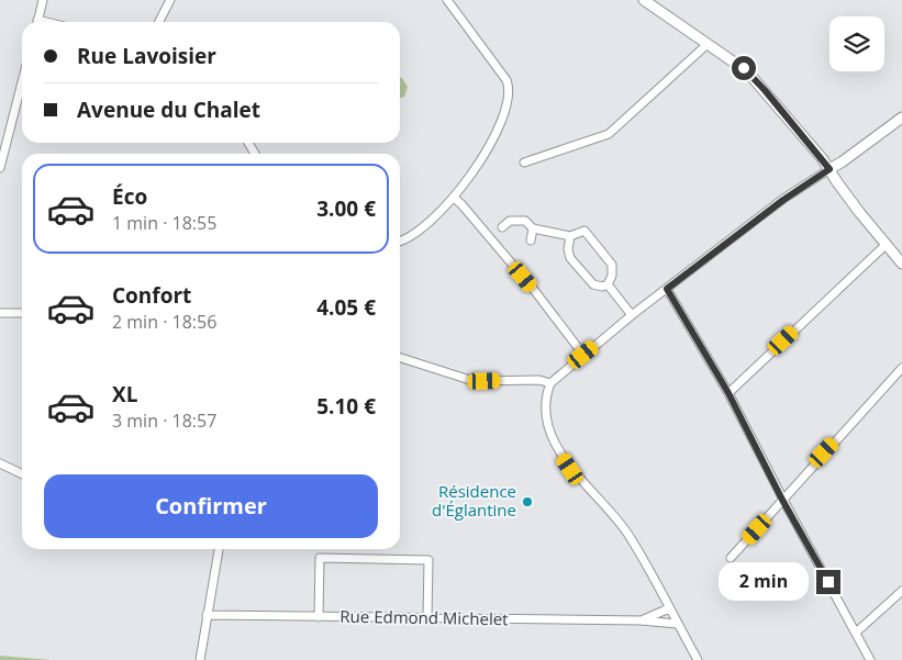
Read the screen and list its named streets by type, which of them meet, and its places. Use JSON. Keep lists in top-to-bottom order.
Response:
{
  "streets": {
    "street": ["Rue Edmond Michelet"]
  },
  "places": ["Résidence d'Églantine"],
  "page": {
    "banner": ["Rue Lavoisier", "Avenue du Chalet"],
    "list": [
      {
        "name": "Éco",
        "note": "1 min · 18:55",
        "value": "3.00 €"
      },
      {
        "name": "Confort",
        "note": "2 min · 18:56",
        "value": "4.05 €"
      },
      {
        "name": "XL",
        "note": "3 min · 18:57",
        "value": "5.10 €"
      }
    ],
    "buttons": "Confirmer",
    "bubble": "2 min"
  }
}
